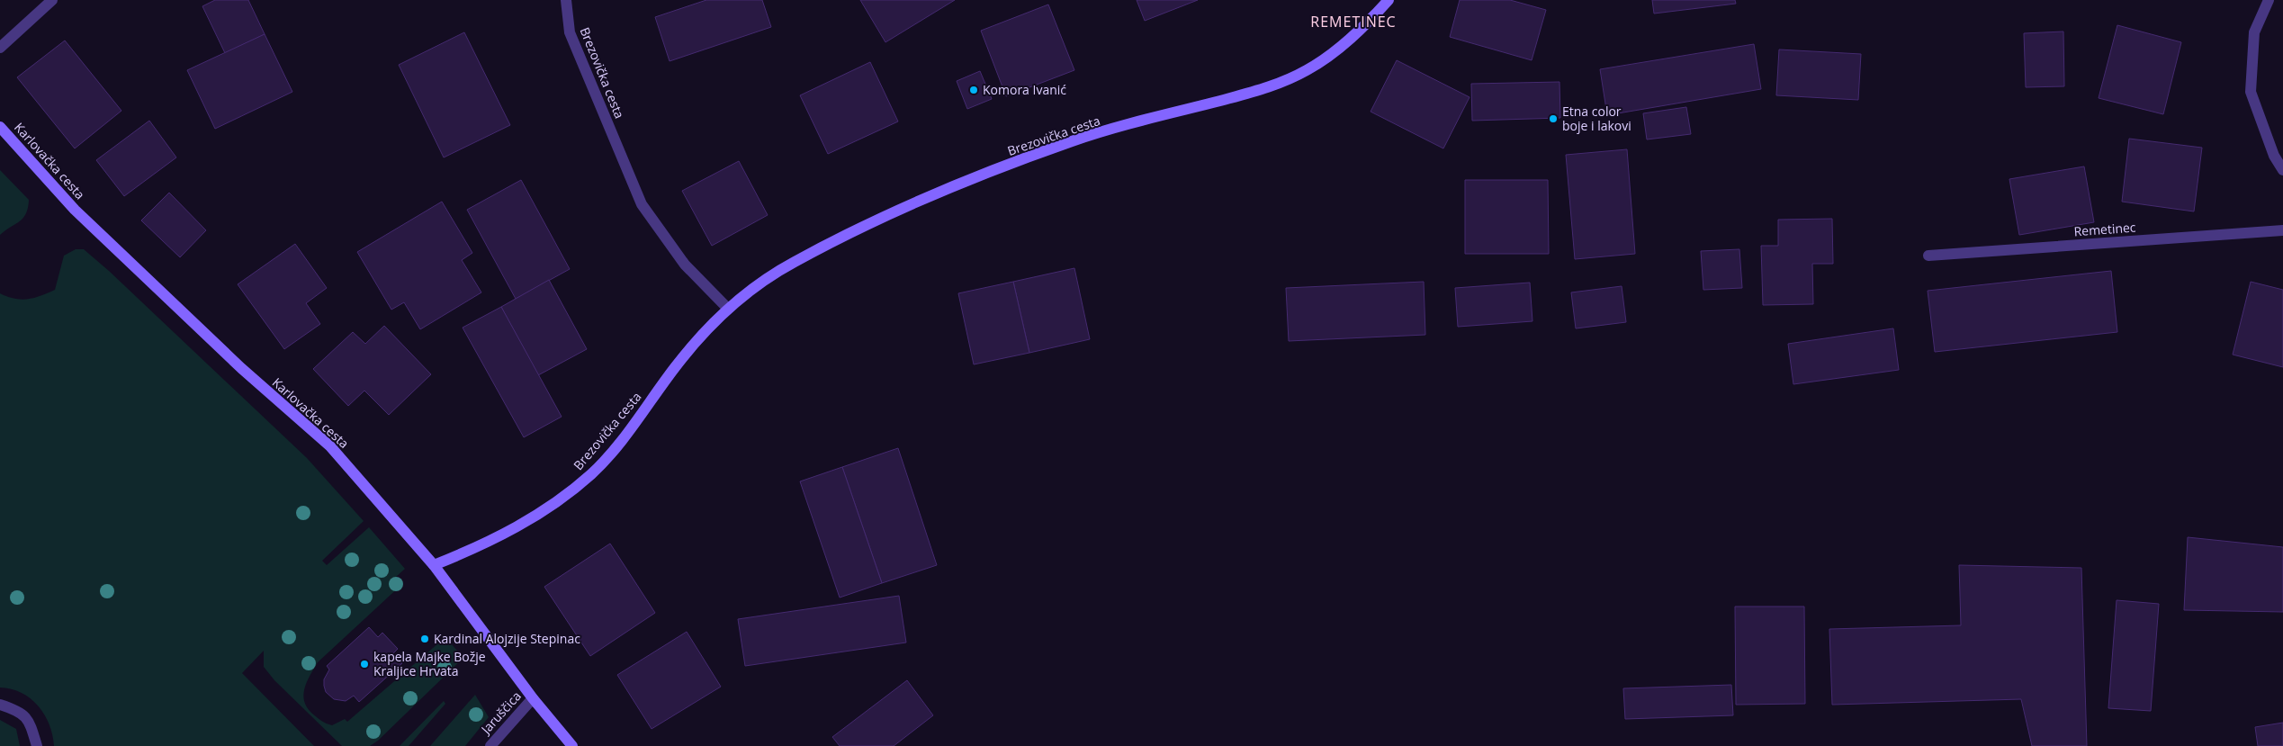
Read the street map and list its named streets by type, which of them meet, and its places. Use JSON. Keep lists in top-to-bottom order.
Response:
{
  "streets": {
    "main road": ["Brezovička cesta", "Karlovačka cesta"],
    "street": ["Remetinec", "Jaruščica"]
  },
  "crossings": [
    ["Brezovička cesta", "Karlovačka cesta"],
    ["Karlovačka cesta", "Jaruščica"]
  ],
  "districts": ["REMETINEC"],
  "places": [
    "Komora Ivanić",
    "Etna color boje i lakovi",
    "Kardinal Alojzije Stepinac",
    "kapela Majke Božje Kraljice Hrvata"
  ]
}
